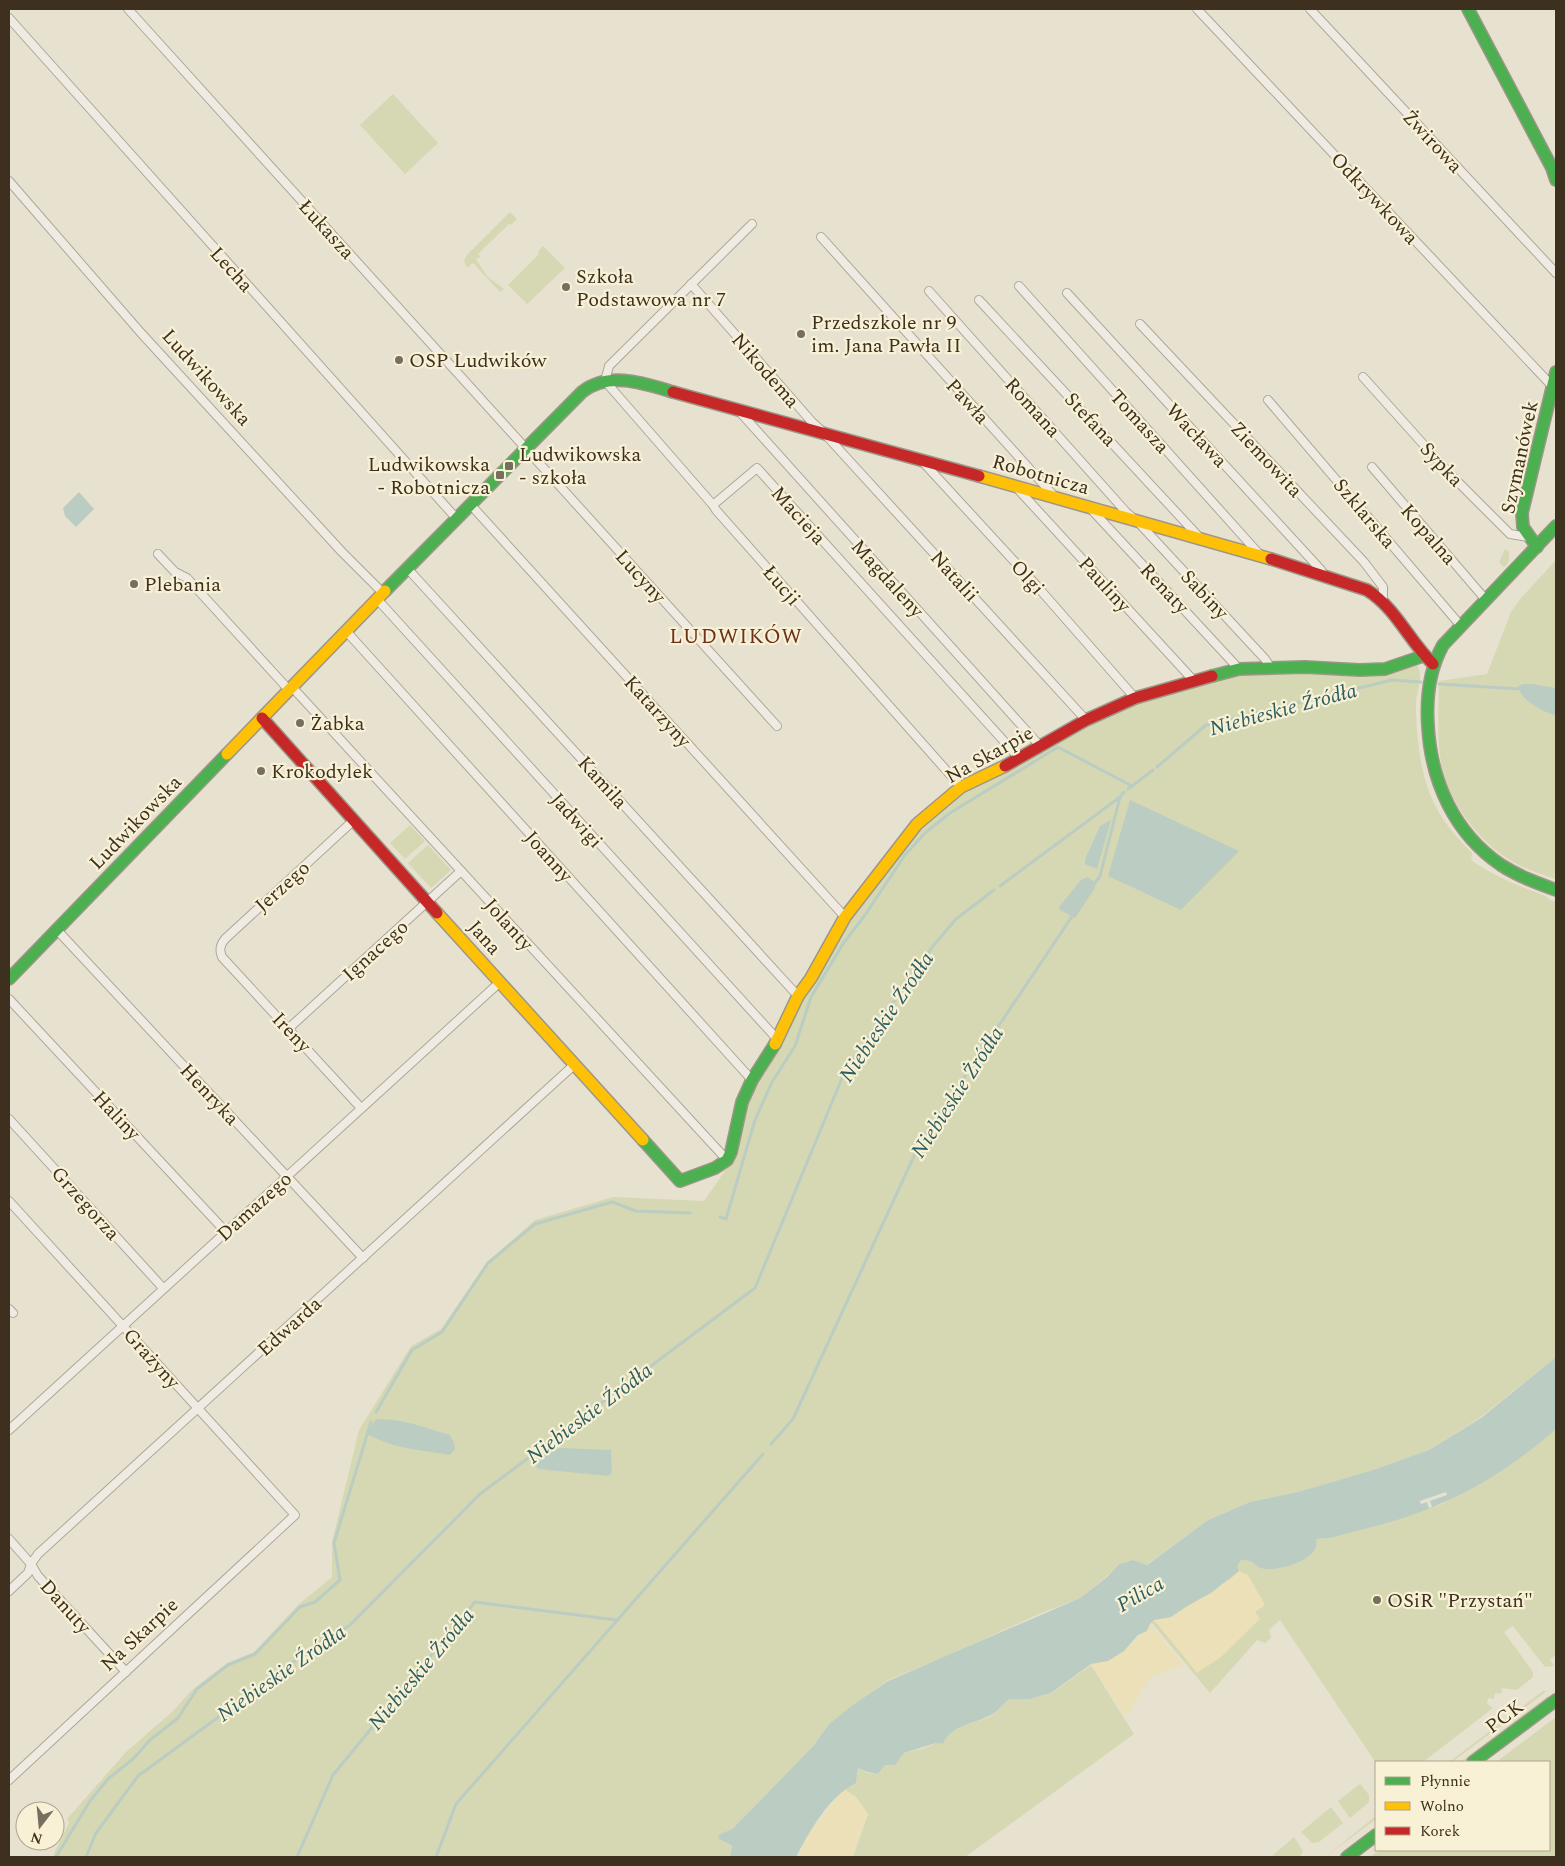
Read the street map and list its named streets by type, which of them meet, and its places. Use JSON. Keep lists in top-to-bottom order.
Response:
{
  "streets": {
    "street": [
      "Żwirowa",
      "Odkrywkowa",
      "Łukasza",
      "Lecha",
      "Nikodema",
      "Ludwikowska",
      "Pawła",
      "Romana",
      "Stefana",
      "Tomasza",
      "Wacława",
      "Szymanówek",
      "Ziemowita",
      "Sypka",
      "Robotnicza",
      "Szklarska",
      "Macieja",
      "Kopalna",
      "Lucyny",
      "Natalii",
      "Olgi",
      "Magdaleny",
      "Pauliny",
      "Łucji",
      "Renaty",
      "Sabiny",
      "Katarzyny",
      "Na Skarpie",
      "Kamila",
      "Jadwigi",
      "Joanny",
      "Jerzego",
      "Jolanty",
      "Jana",
      "Ignacego",
      "Ireny",
      "Henryka",
      "Haliny",
      "Grzegorza",
      "Damazego",
      "Edwarda",
      "Grażyny",
      "Danuty",
      "PCK"
    ]
  },
  "crossings": [
    ["Odkrywkowa", "Szymanówek"],
    ["Łukasza", "Ludwikowska"],
    ["Łukasza", "Lucyny"],
    ["Lecha", "Ludwikowska"],
    ["Nikodema", "Robotnicza"],
    ["Nikodema", "Natalii"],
    ["Ludwikowska", "Robotnicza"],
    ["Ludwikowska", "Lucyny"],
    ["Ludwikowska", "Łucji"],
    ["Ludwikowska", "Katarzyny"],
    ["Ludwikowska", "Kamila"],
    ["Ludwikowska", "Jadwigi"],
    ["Ludwikowska", "Joanny"],
    ["Ludwikowska", "Jolanty"],
    ["Ludwikowska", "Jana"],
    ["Ludwikowska", "Henryka"],
    ["Pawła", "Robotnicza"],
    ["Romana", "Robotnicza"],
    ["Romana", "Sabiny"],
    ["Stefana", "Robotnicza"],
    ["Tomasza", "Robotnicza"],
    ["Wacława", "Robotnicza"],
    ["Szymanówek", "Sypka"],
    ["Ziemowita", "Robotnicza"],
    ["Robotnicza", "Natalii"],
    ["Robotnicza", "Olgi"],
    ["Robotnicza", "Magdaleny"],
    ["Robotnicza", "Pauliny"],
    ["Robotnicza", "Łucji"],
    ["Robotnicza", "Renaty"],
    ["Robotnicza", "Sabiny"],
    ["Robotnicza", "Na Skarpie"],
    ["Macieja", "Łucji"],
    ["Macieja", "Na Skarpie"],
    ["Natalii", "Na Skarpie"],
    ["Olgi", "Na Skarpie"],
    ["Magdaleny", "Na Skarpie"],
    ["Pauliny", "Na Skarpie"],
    ["Łucji", "Na Skarpie"],
    ["Renaty", "Na Skarpie"],
    ["Sabiny", "Na Skarpie"],
    ["Katarzyny", "Na Skarpie"],
    ["Na Skarpie", "Kamila"],
    ["Na Skarpie", "Jadwigi"],
    ["Na Skarpie", "Joanny"],
    ["Na Skarpie", "Jolanty"],
    ["Na Skarpie", "Jana"],
    ["Na Skarpie", "Grażyny"],
    ["Na Skarpie", "Danuty"],
    ["Jerzego", "Jana"],
    ["Jerzego", "Ireny"],
    ["Jolanty", "Jana"],
    ["Jolanty", "Ignacego"],
    ["Jana", "Ignacego"],
    ["Jana", "Damazego"],
    ["Jana", "Edwarda"],
    ["Ignacego", "Ireny"],
    ["Ireny", "Damazego"],
    ["Henryka", "Damazego"],
    ["Henryka", "Edwarda"],
    ["Haliny", "Damazego"],
    ["Grzegorza", "Damazego"],
    ["Damazego", "Grażyny"],
    ["Edwarda", "Grażyny"],
    ["Edwarda", "Danuty"]
  ],
  "districts": ["LUDWIKÓW"],
  "water": ["Niebieskie Źródła", "Niebieskie Żródła", "Pilica"],
  "places": {
    "other": [
      "Szkoła Podstawowa nr 7",
      "Przedszkole nr 9 im. Jana Pawła II",
      "OSP Ludwików",
      "Plebania",
      "Żabka",
      "Krokodylek",
      "OSiR \"Przystań\""
    ],
    "transit": ["Ludwikowska - szkoła", "Ludwikowska - Robotnicza"]
  },
  "legend": ["Płynnie", "Wolno", "Korek"],
  "north": "bottom"
}
